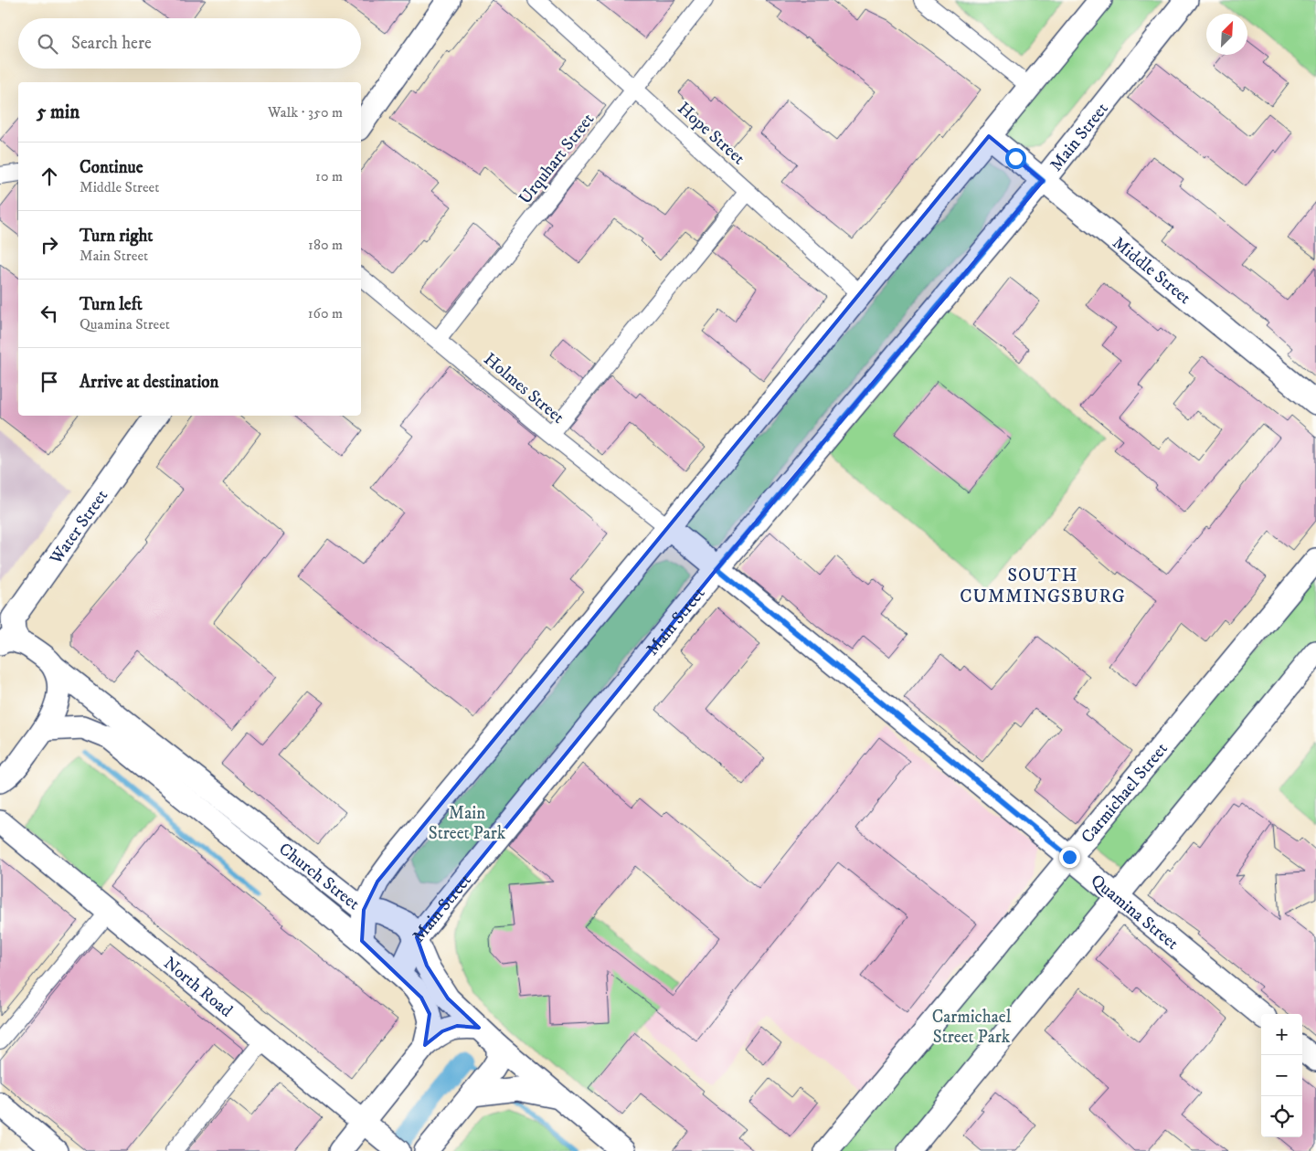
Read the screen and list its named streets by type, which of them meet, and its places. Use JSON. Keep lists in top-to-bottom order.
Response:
{
  "streets": {
    "street": [
      "Hope Street",
      "Main Street",
      "Urquhart Street",
      "Middle Street",
      "Holmes Street",
      "Water Street",
      "Carmichael Street",
      "Church Street",
      "Quamina Street",
      "North Road"
    ]
  },
  "crossings": [
    ["Hope Street", "Urquhart Street"],
    ["Main Street", "Middle Street"],
    ["Main Street", "Church Street"],
    ["Main Street", "Quamina Street"],
    ["Urquhart Street", "Holmes Street"],
    ["Holmes Street", "Quamina Street"],
    ["Water Street", "Church Street"],
    ["Carmichael Street", "Quamina Street"]
  ],
  "districts": ["SOUTH CUMMINGSBURG"],
  "parks": ["Main Street Park", "Carmichael Street Park"],
  "north": "top right",
  "page": {
    "search": "Search here",
    "heading": ["5 min", "Walk · 350 m"],
    "list": [
      ["Continue", "Middle Street", "10 m"],
      ["Turn right", "Main Street", "180 m"],
      ["Turn left", "Quamina Street", "160 m"],
      "Arrive at destination"
    ],
    "map_buttons": ["+", "−"]
  }
}
